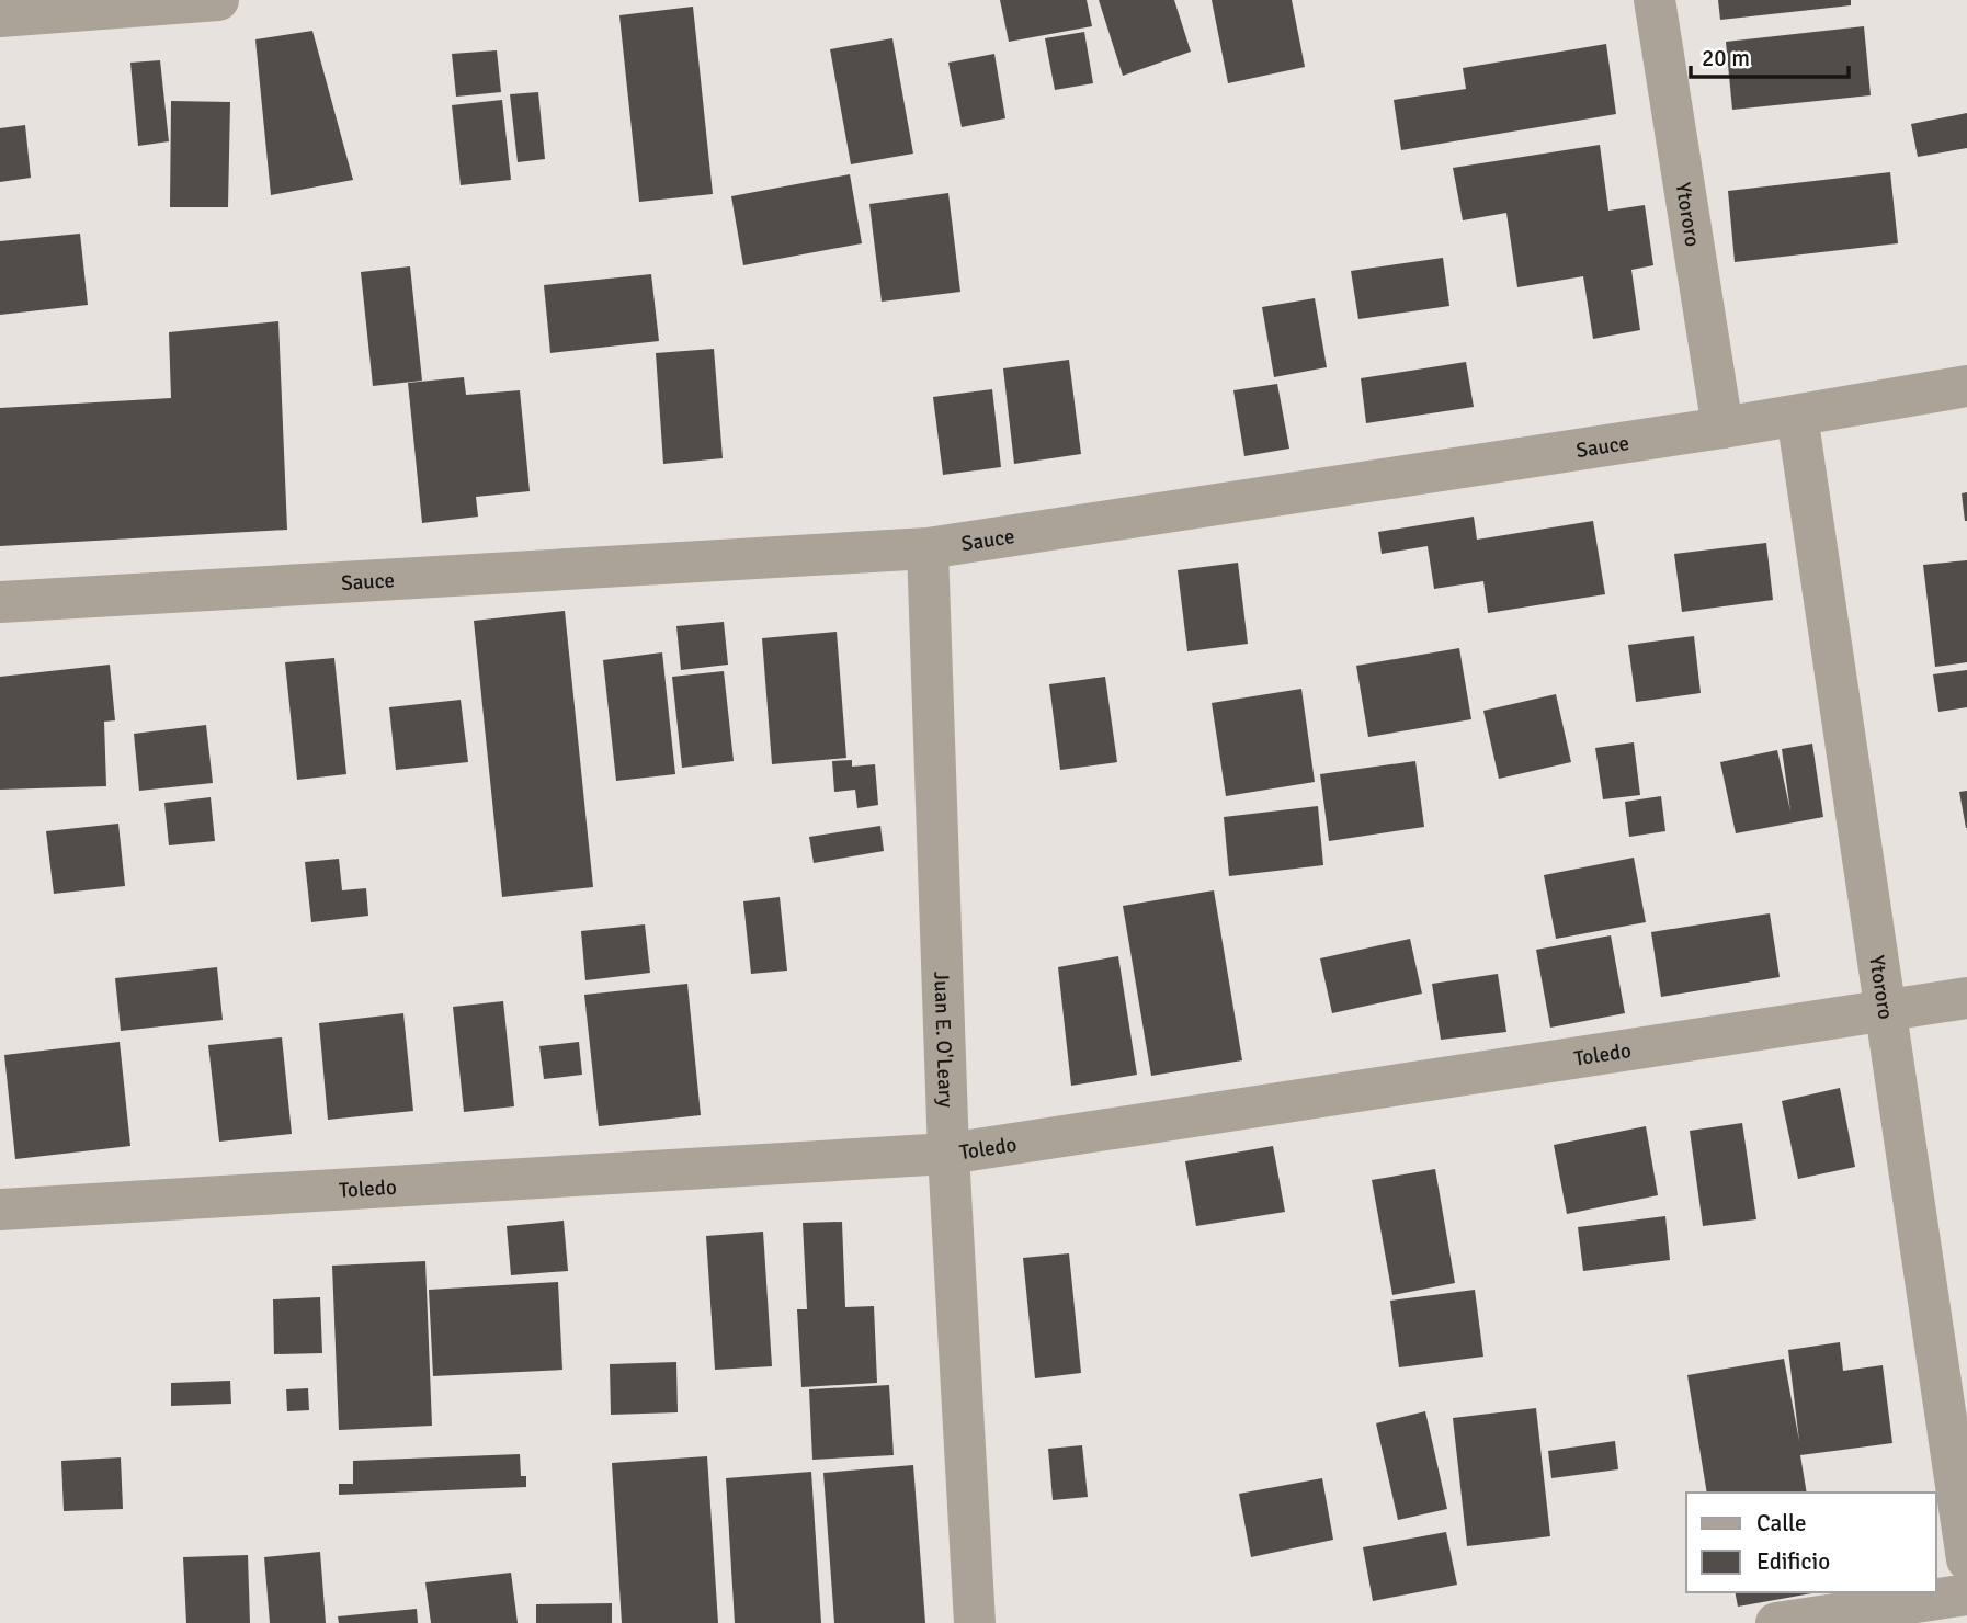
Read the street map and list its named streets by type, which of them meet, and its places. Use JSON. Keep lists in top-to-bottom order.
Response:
{
  "streets": {
    "street": [
      "Ytororo",
      "Sauce",
      "Juan E. O'Leary",
      "Toledo"
    ]
  },
  "crossings": [
    ["Ytororo", "Sauce"],
    ["Ytororo", "Toledo"],
    ["Sauce", "Juan E. O'Leary"],
    ["Juan E. O'Leary", "Toledo"]
  ],
  "legend": ["Calle", "Edificio"],
  "scale_bar": "20 m"
}
